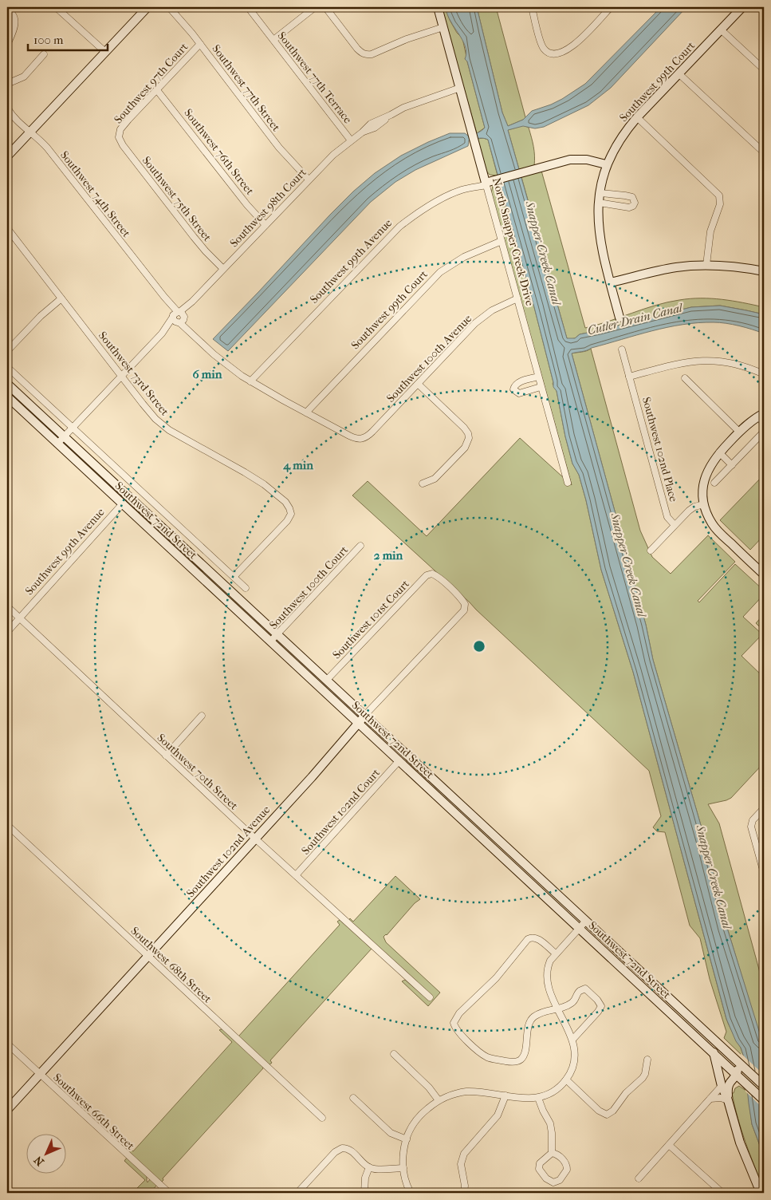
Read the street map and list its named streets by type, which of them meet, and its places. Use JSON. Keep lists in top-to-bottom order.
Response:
{
  "streets": {
    "main road": [
      "Southwest 99th Court",
      "North Snapper Creek Drive",
      "Southwest 99th Avenue",
      "Southwest 72nd Street",
      "Southwest 102nd Avenue"
    ],
    "street": [
      "Southwest 77th Terrace",
      "Southwest 97th Court",
      "Southwest 77th Street",
      "Southwest 76th Street",
      "Southwest 74th Street",
      "Southwest 75th Street",
      "Southwest 98th Court",
      "Southwest 100th Avenue",
      "Southwest 73rd Street",
      "Southwest 102nd Place",
      "Southwest 100th Court",
      "Southwest 101st Court",
      "Southwest 70th Street",
      "Southwest 102nd Court",
      "Southwest 68th Street",
      "Southwest 66th Street"
    ]
  },
  "crossings": [
    ["Southwest 77th Terrace", "Southwest 98th Court"],
    ["Southwest 99th Court", "North Snapper Creek Drive"],
    ["Southwest 99th Court", "Southwest 99th Avenue"],
    ["Southwest 99th Court", "Southwest 100th Avenue"],
    ["Southwest 97th Court", "Southwest 77th Street"],
    ["Southwest 97th Court", "Southwest 76th Street"],
    ["Southwest 97th Court", "Southwest 75th Street"],
    ["Southwest 77th Street", "Southwest 98th Court"],
    ["Southwest 76th Street", "Southwest 98th Court"],
    ["Southwest 74th Street", "Southwest 98th Court"],
    ["Southwest 75th Street", "Southwest 98th Court"],
    ["Southwest 98th Court", "North Snapper Creek Drive"],
    ["Southwest 98th Court", "Southwest 73rd Street"],
    ["Southwest 98th Court", "Southwest 72nd Street"],
    ["North Snapper Creek Drive", "Southwest 99th Avenue"],
    ["North Snapper Creek Drive", "Southwest 100th Avenue"],
    ["Southwest 99th Avenue", "Southwest 72nd Street"],
    ["Southwest 99th Avenue", "Southwest 70th Street"],
    ["Southwest 73rd Street", "Southwest 72nd Street"],
    ["Southwest 72nd Street", "Southwest 100th Court"],
    ["Southwest 72nd Street", "Southwest 101st Court"],
    ["Southwest 72nd Street", "Southwest 102nd Court"],
    ["Southwest 72nd Street", "Southwest 102nd Avenue"],
    ["Southwest 101st Court", "Southwest 102nd Avenue"],
    ["Southwest 70th Street", "Southwest 102nd Court"],
    ["Southwest 70th Street", "Southwest 102nd Avenue"],
    ["Southwest 102nd Avenue", "Southwest 68th Street"],
    ["Southwest 102nd Avenue", "Southwest 66th Street"]
  ],
  "water": ["Snapper Creek Canal", "Cutler Drain Canal"],
  "scale_bar": "100 m",
  "north": "bottom left",
  "rings": ["6 min", "4 min", "2 min"]
}
